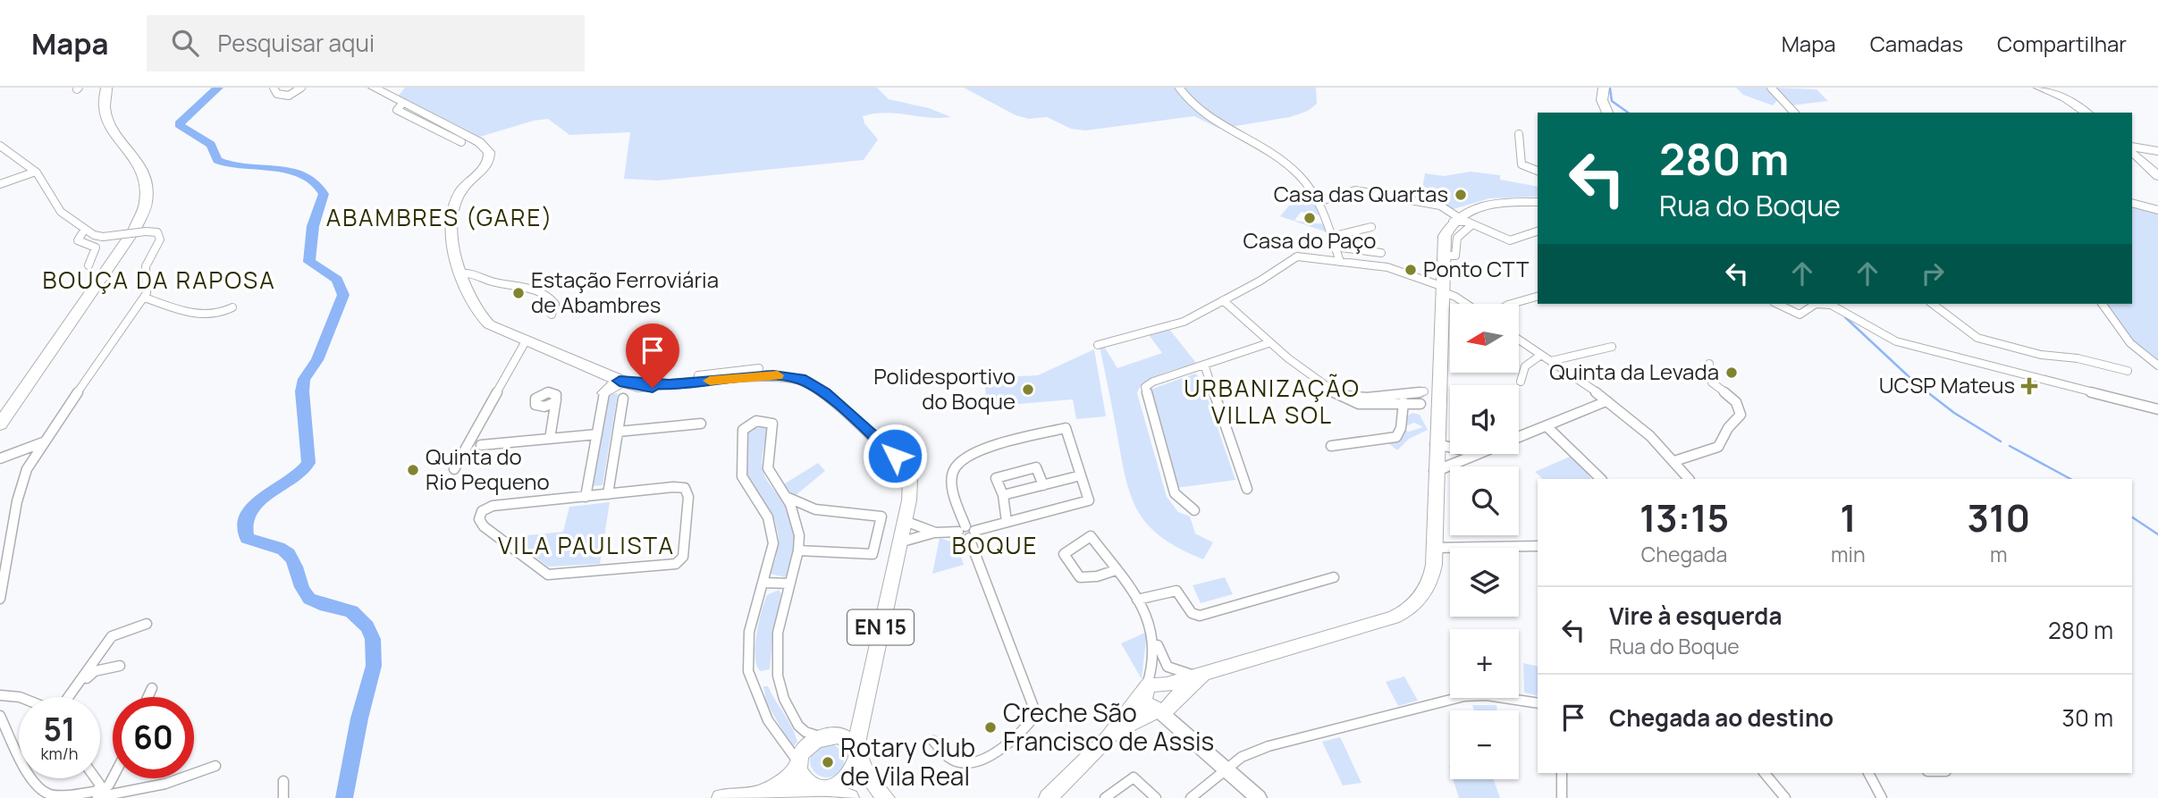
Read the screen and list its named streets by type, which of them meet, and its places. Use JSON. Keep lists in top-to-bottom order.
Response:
{
  "streets": {
    "main road": ["EN 15"]
  },
  "districts": [
    "ABAMBRES (GARE)",
    "BOUÇA DA RAPOSA",
    "URBANIZAÇÃO VILLA SOL",
    "VILA PAULISTA",
    "BOQUE"
  ],
  "places": {
    "other": [
      "Casa das Quartas",
      "Casa do Paço",
      "Ponto CTT",
      "Estação Ferroviária de Abambres",
      "Quinta da Levada",
      "Polidesportivo do Boque",
      "Quinta do Rio Pequeno",
      "Creche São Francisco de Assis",
      "Rotary Club de Vila Real"
    ],
    "health": ["UCSP Mateus"]
  },
  "north": "left",
  "page": {
    "header": "Mapa",
    "search": "Pesquisar aqui",
    "nav": ["Mapa", "Camadas", "Compartilhar"],
    "turn": ["280 m", "Rua do Boque"],
    "map_buttons": ["+", "−"],
    "eta": [
      "13:15",
      "Chegada",
      "1",
      "min",
      "310",
      "m"
    ],
    "list": [
      {
        "name": "Vire à esquerda",
        "note": "Rua do Boque",
        "value": "280 m"
      },
      {
        "name": "Chegada ao destino",
        "value": "30 m"
      }
    ],
    "speed": "51 km/h",
    "limit": "60"
  }
}
